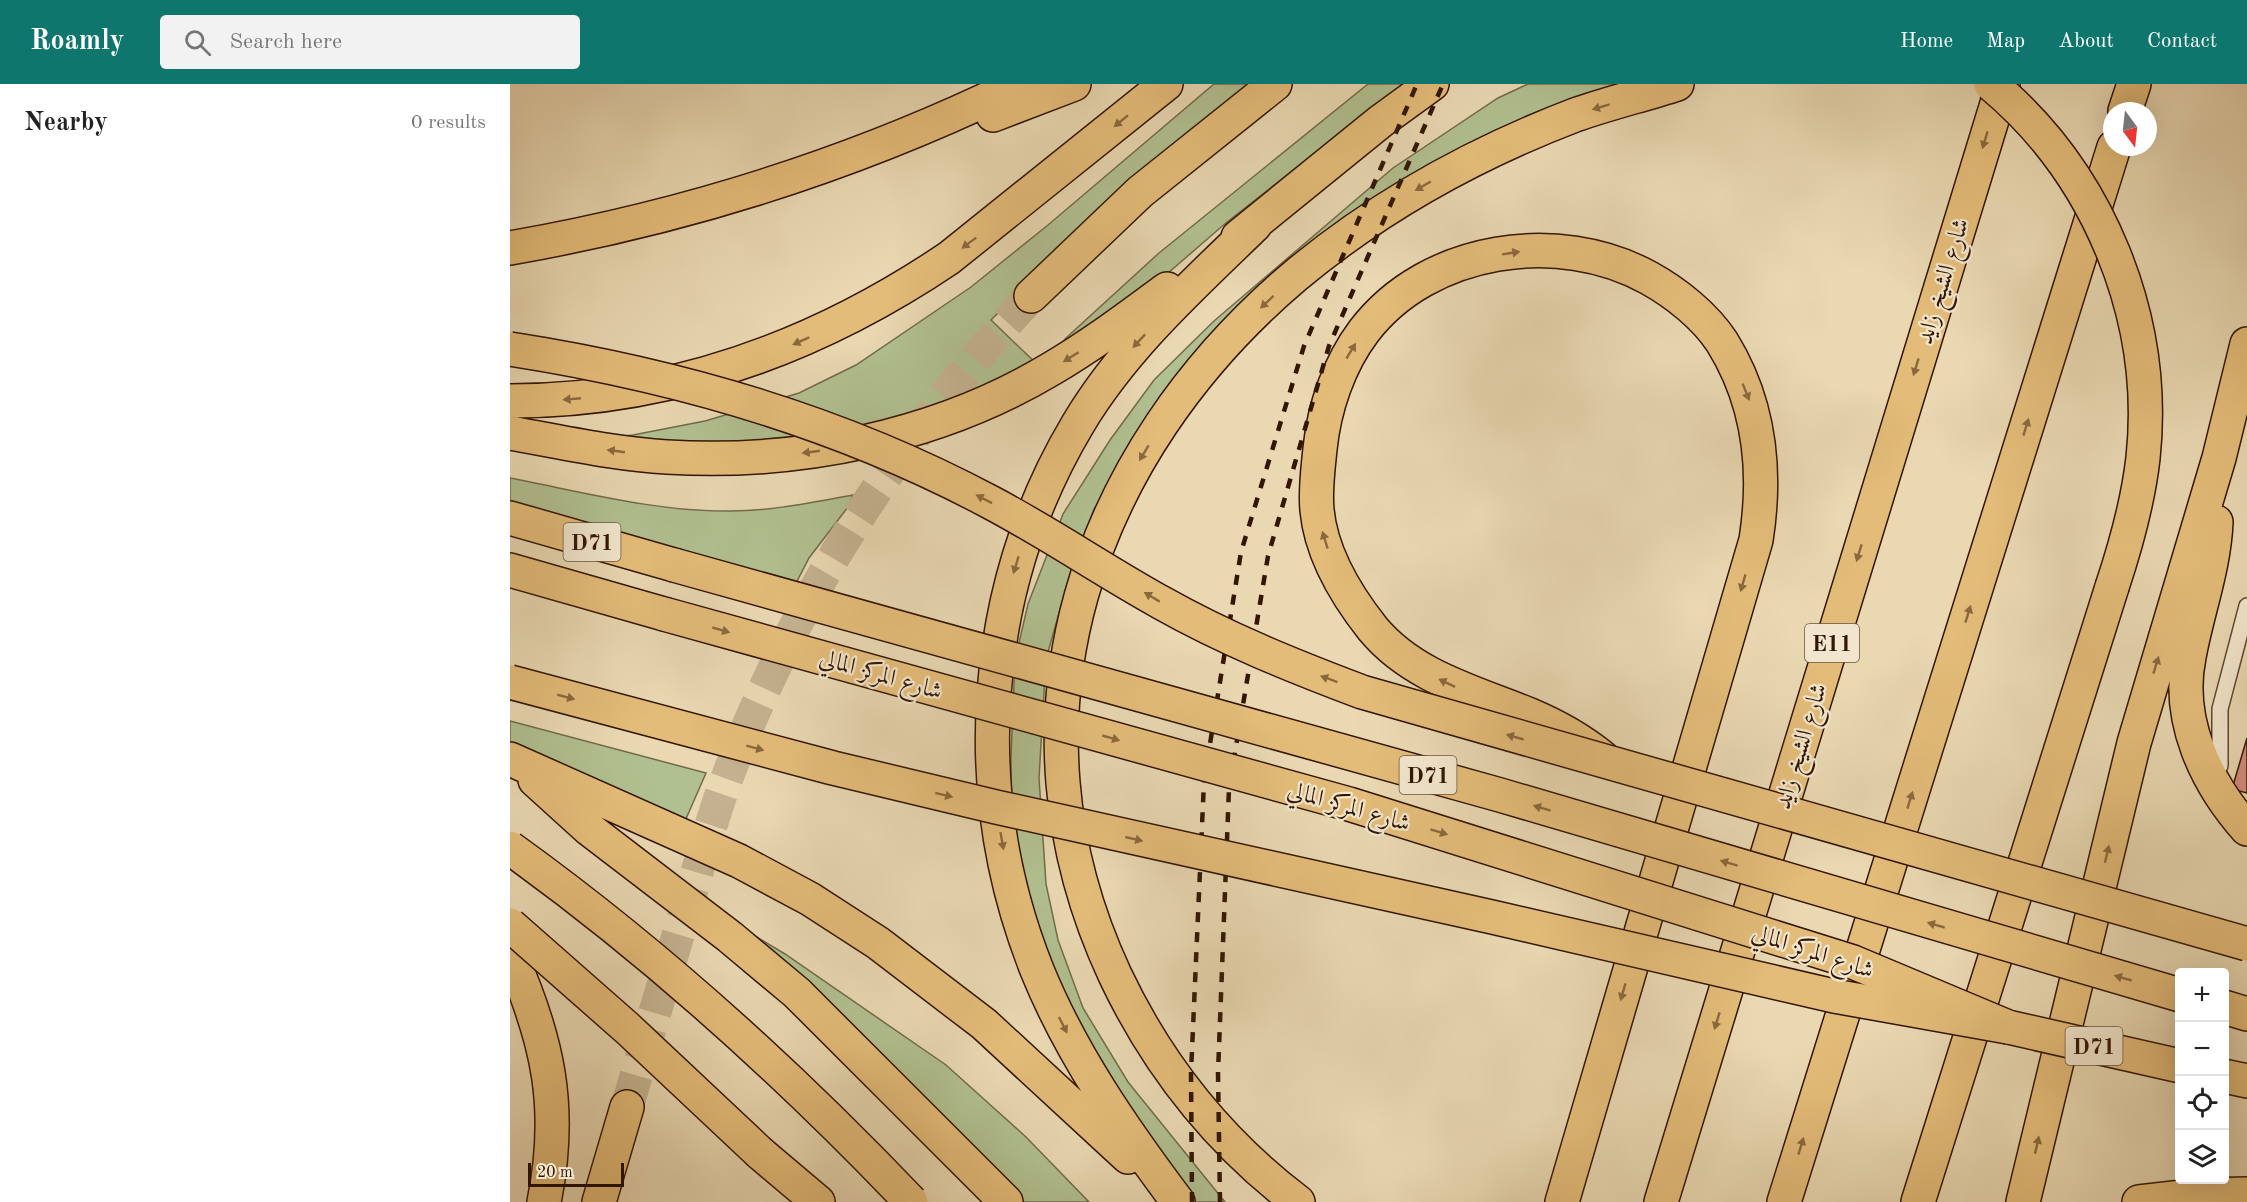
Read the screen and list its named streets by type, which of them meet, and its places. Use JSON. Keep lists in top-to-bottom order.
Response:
{
  "streets": {
    "main road": [
      "شارع الشيخ زايد",
      "D71",
      "E11",
      "شارع المركز المالي"
    ]
  },
  "scale_bar": "20 m",
  "north": "bottom",
  "page": {
    "header": "Roamly",
    "search": "Search here",
    "nav": [
      "Home",
      "Map",
      "About",
      "Contact"
    ],
    "heading": ["Nearby", "0 results"],
    "map_buttons": ["+", "−"],
    "scale": "20 m"
  }
}
